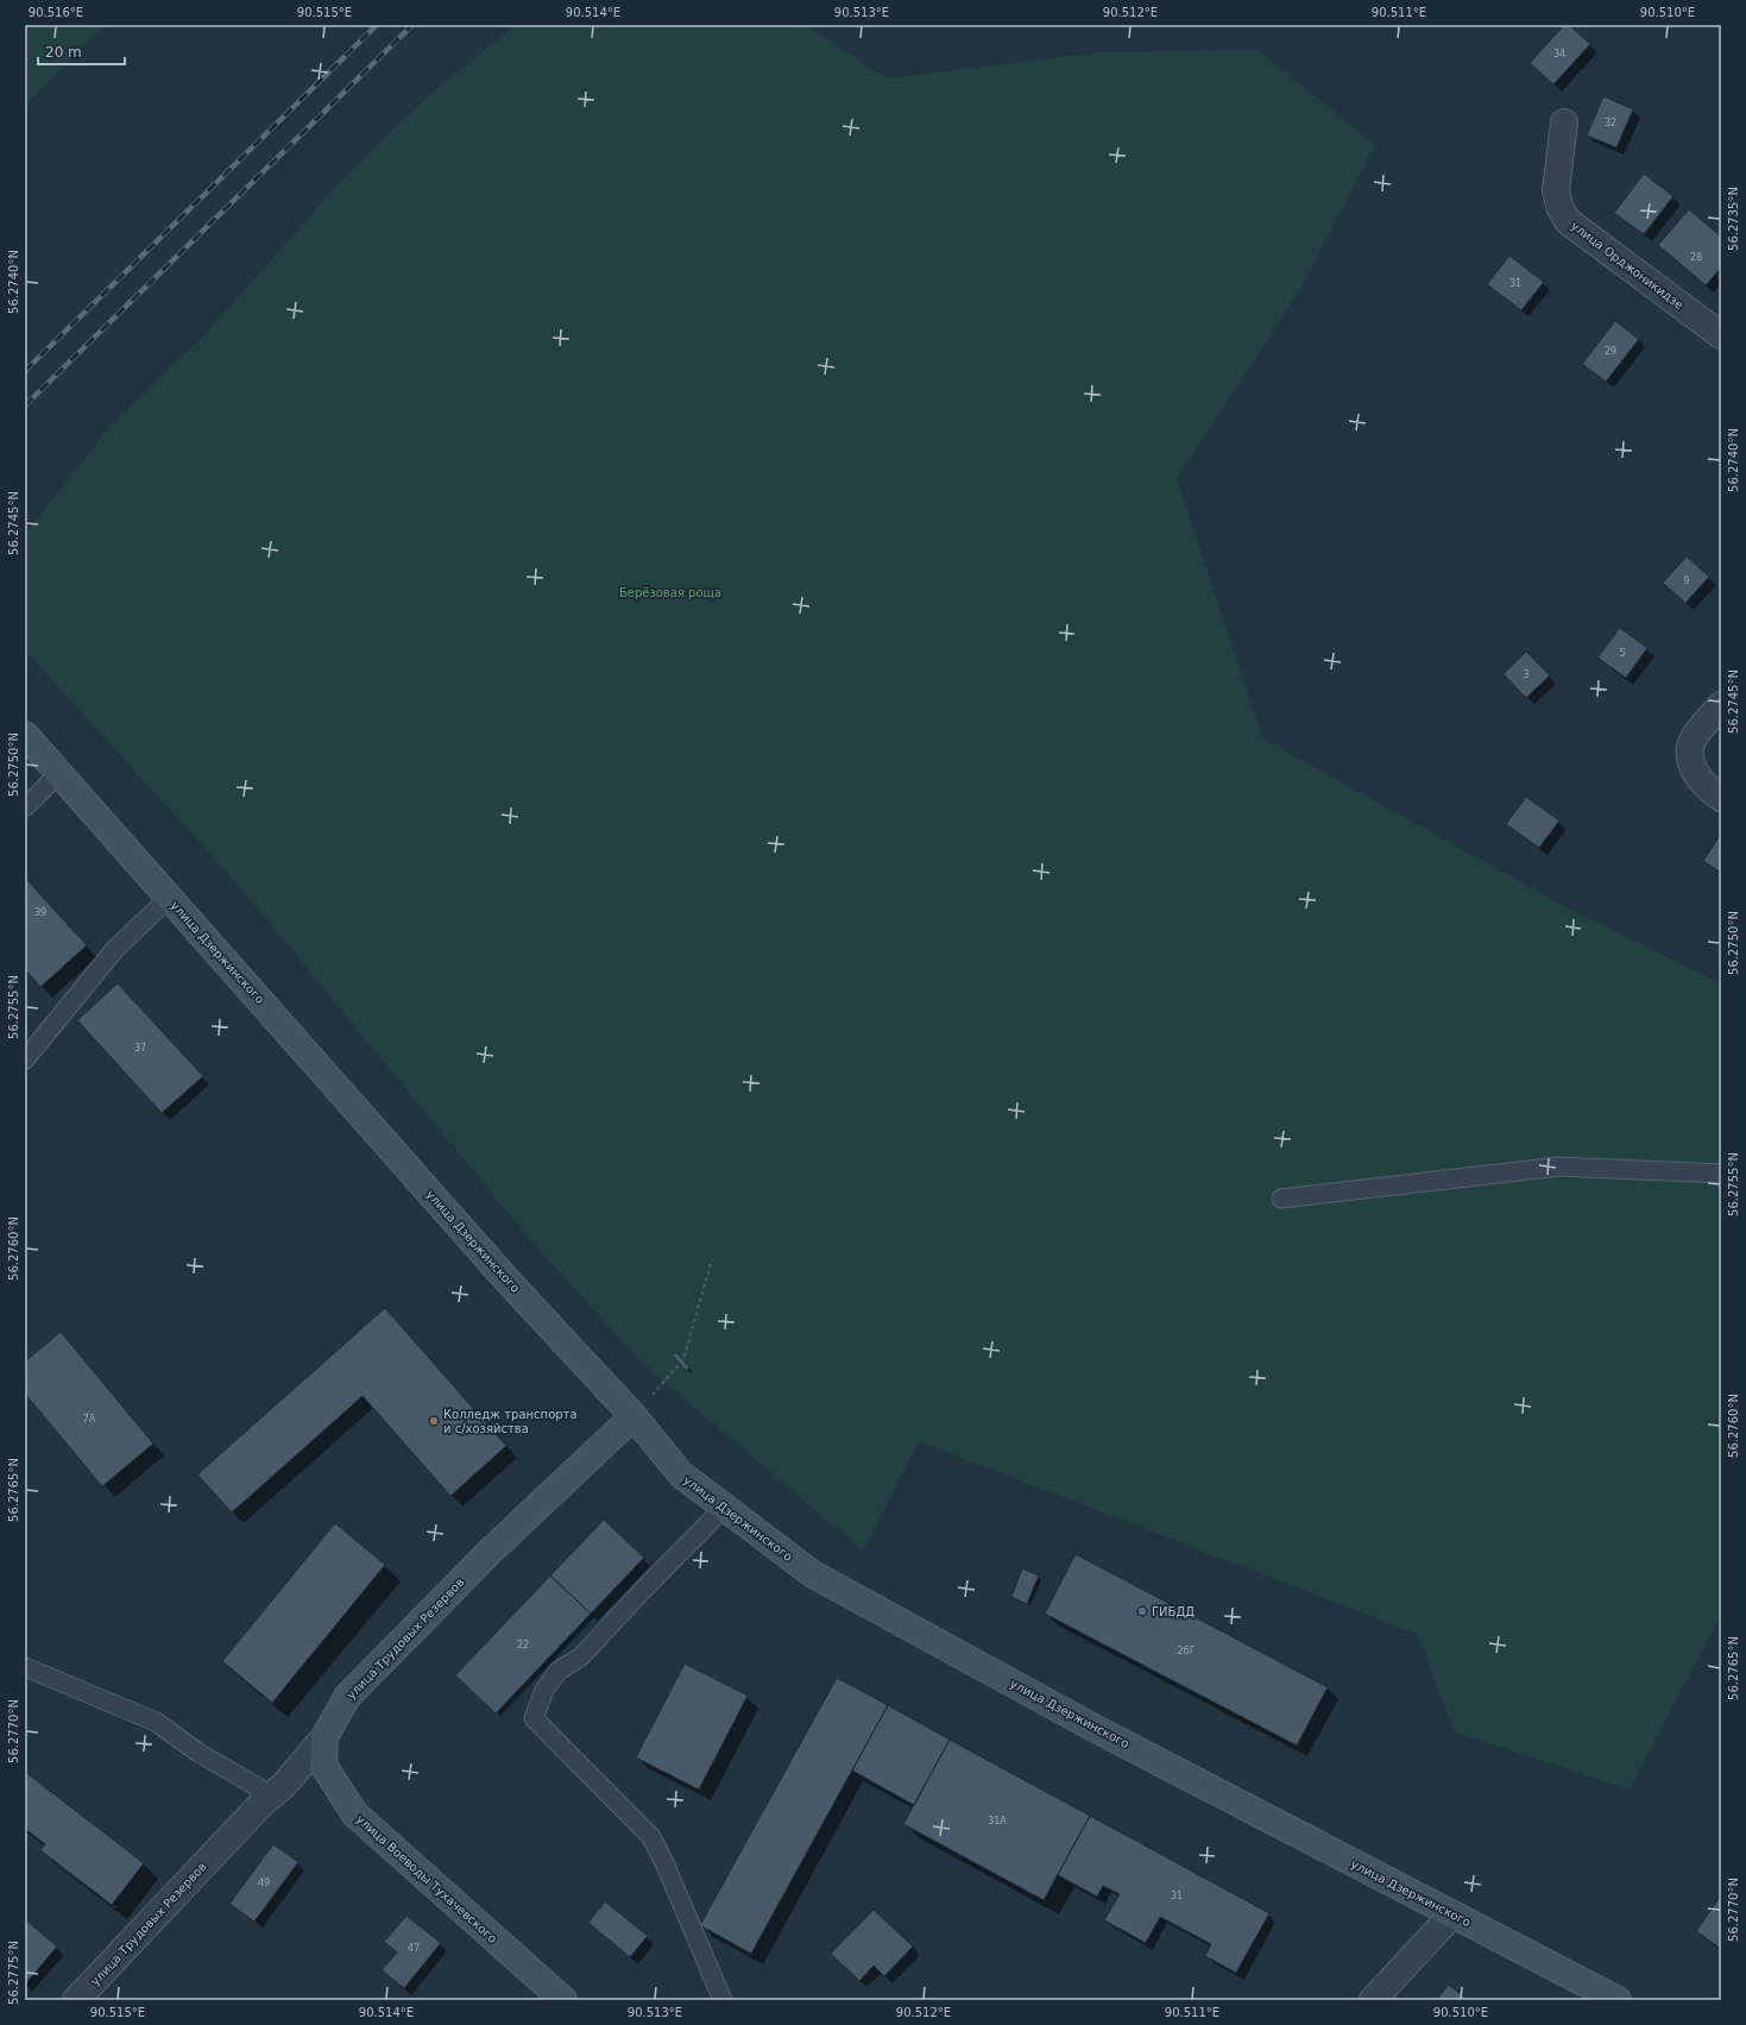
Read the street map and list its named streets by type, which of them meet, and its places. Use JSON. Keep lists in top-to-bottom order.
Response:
{
  "streets": {
    "main road": ["улица Дзержинского", "улица Трудовых Резервов", "улица Воеводы Тухачевского"],
    "street": ["улица Орджоникидзе"]
  },
  "crossings": [
    ["улица Дзержинского", "улица Трудовых Резервов"],
    ["улица Трудовых Резервов", "улица Воеводы Тухачевского"]
  ],
  "parks": ["Берёзовая роща"],
  "places": ["Колледж транспорта и с/хозяйства", "ГИБДД"],
  "house_numbers": [
    "34",
    "32",
    "28",
    "31",
    "29",
    "9",
    "5",
    "3",
    "39",
    "37",
    "7А",
    "22",
    "26Г",
    "31А",
    "49",
    "31",
    "47"
  ],
  "scale_bar": "20 m",
  "coordinates": [
    "90.516°E",
    "90.515°E",
    "90.514°E",
    "90.513°E",
    "90.512°E",
    "90.511°E",
    "90.510°E",
    "56.2735°N",
    "56.2740°N",
    "56.2745°N",
    "56.2750°N",
    "56.2755°N",
    "56.2760°N",
    "56.2765°N",
    "56.2770°N",
    "56.2775°N"
  ]
}
